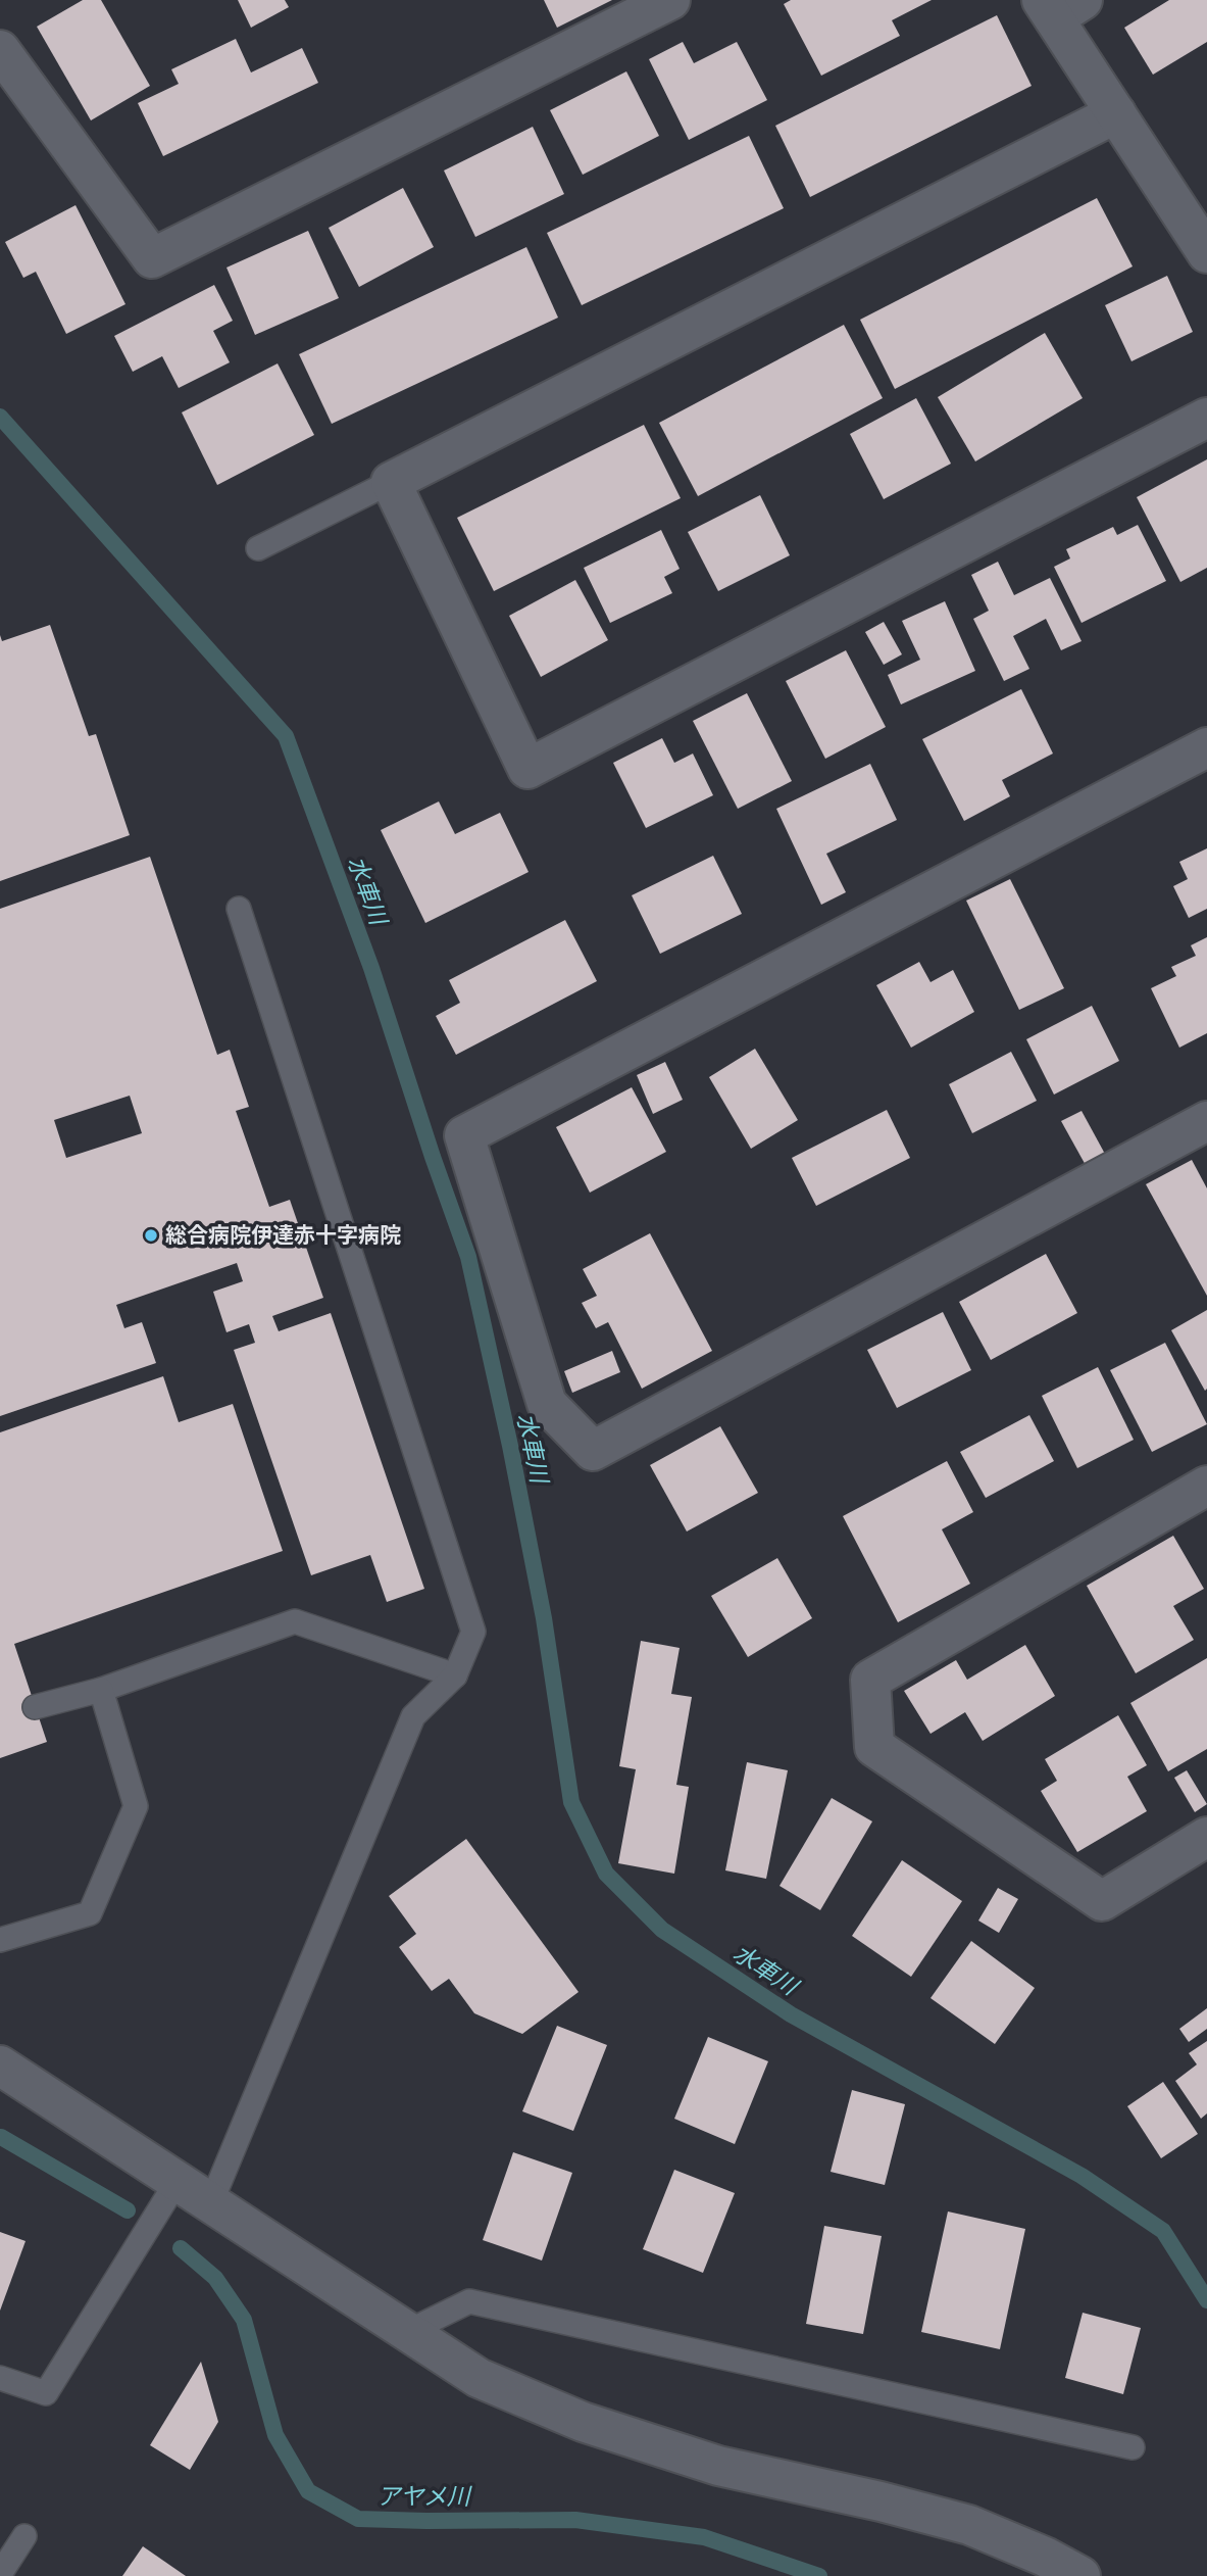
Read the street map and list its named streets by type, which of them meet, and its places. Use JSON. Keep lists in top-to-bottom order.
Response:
{
  "water": ["水車川", "アヤメ川"],
  "places": ["総合病院伊達赤十字病院"]
}
